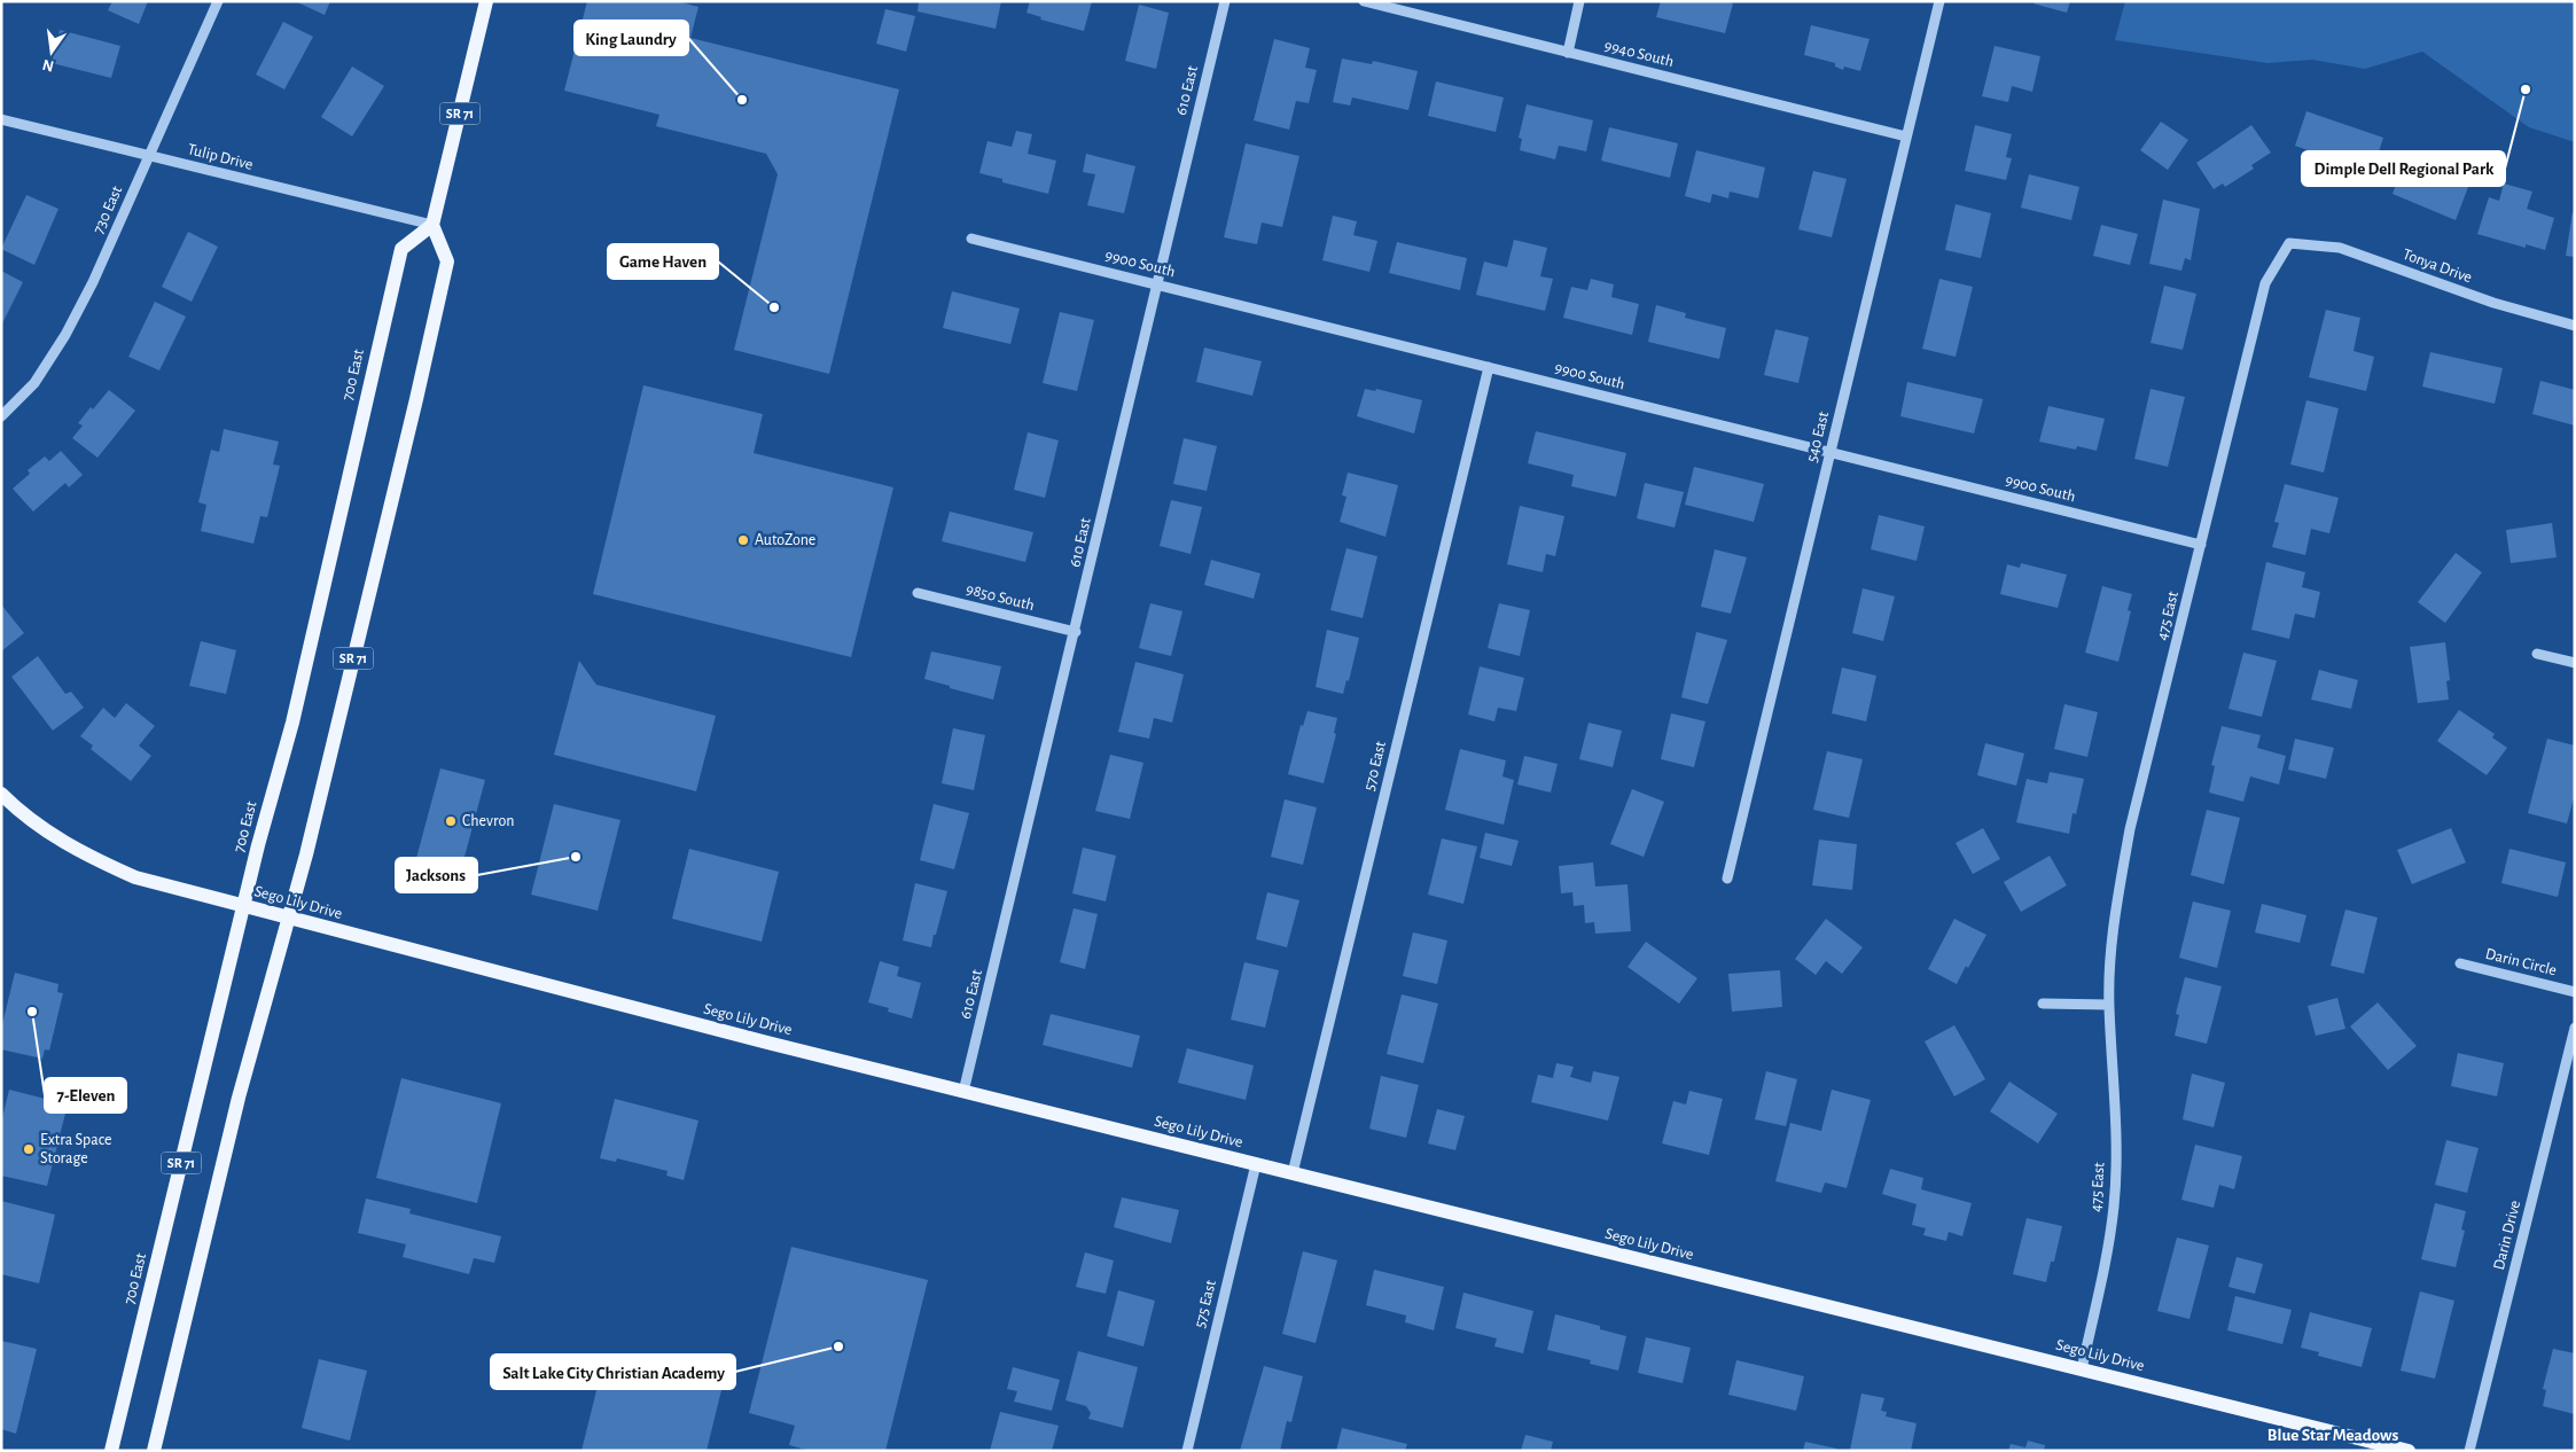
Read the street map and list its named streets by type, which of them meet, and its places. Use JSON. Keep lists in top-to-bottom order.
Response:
{
  "streets": {
    "main road": ["SR 71", "700 East", "Sego Lily Drive"],
    "street": [
      "9940 South",
      "610 East",
      "Tulip Drive",
      "730 East",
      "9900 South",
      "Tonya Drive",
      "540 East",
      "9850 South",
      "475 East",
      "570 East",
      "Darin Circle",
      "Darin Drive",
      "575 East"
    ]
  },
  "crossings": [
    ["9940 South", "540 East"],
    ["610 East", "9900 South"],
    ["610 East", "9850 South"],
    ["610 East", "Sego Lily Drive"],
    ["SR 71", "Tulip Drive"],
    ["SR 71", "700 East"],
    ["SR 71", "Sego Lily Drive"],
    ["Tulip Drive", "730 East"],
    ["Tulip Drive", "700 East"],
    ["9900 South", "540 East"],
    ["9900 South", "475 East"],
    ["9900 South", "570 East"],
    ["Tonya Drive", "475 East"],
    ["700 East", "Sego Lily Drive"],
    ["475 East", "Sego Lily Drive"],
    ["570 East", "Sego Lily Drive"],
    ["Sego Lily Drive", "575 East"]
  ],
  "districts": ["Blue Star Meadows"],
  "places": [
    "Dimple Dell Regional Park",
    "King Laundry",
    "Game Haven",
    "AutoZone",
    "Chevron",
    "Jacksons",
    "7-Eleven",
    "Extra Space Storage",
    "Salt Lake City Christian Academy"
  ],
  "north": "bottom"
}
